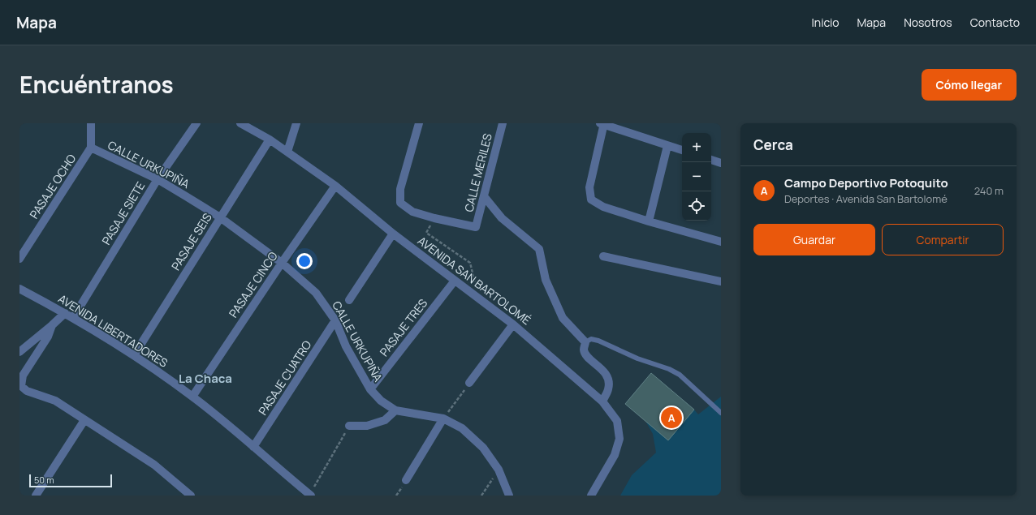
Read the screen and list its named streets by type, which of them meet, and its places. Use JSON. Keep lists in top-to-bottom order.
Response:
{
  "streets": {
    "street": [
      "CALLE URKUPIÑA",
      "CALLE MERILES",
      "PASAJE OCHO",
      "PASAJE SIETE",
      "PASAJE SEIS",
      "AVENIDA SAN BARTOLOMÉ",
      "PASAJE CINCO",
      "PASAJE TRES",
      "AVENIDA LIBERTADORES",
      "PASAJE CUATRO"
    ]
  },
  "crossings": [
    ["CALLE URKUPIÑA", "PASAJE OCHO"],
    ["CALLE URKUPIÑA", "PASAJE SIETE"],
    ["CALLE URKUPIÑA", "PASAJE SEIS"],
    ["CALLE URKUPIÑA", "PASAJE CINCO"],
    ["CALLE URKUPIÑA", "PASAJE TRES"],
    ["CALLE URKUPIÑA", "PASAJE CUATRO"],
    ["PASAJE SIETE", "AVENIDA LIBERTADORES"],
    ["PASAJE SEIS", "AVENIDA SAN BARTOLOMÉ"],
    ["PASAJE SEIS", "AVENIDA LIBERTADORES"],
    ["AVENIDA SAN BARTOLOMÉ", "PASAJE CINCO"],
    ["AVENIDA SAN BARTOLOMÉ", "PASAJE TRES"],
    ["PASAJE CINCO", "AVENIDA LIBERTADORES"],
    ["AVENIDA LIBERTADORES", "PASAJE CUATRO"]
  ],
  "districts": ["La Chaca"],
  "scale_bar": "50 m",
  "page": {
    "header": "Mapa",
    "nav": [
      "Inicio",
      "Mapa",
      "Nosotros",
      "Contacto"
    ],
    "title": "Encuéntranos",
    "buttons": [
      "Cómo llegar",
      ["Guardar", "Compartir"]
    ],
    "heading": "Cerca",
    "map_buttons": ["+", "−"],
    "list": [
      {
        "mark": "A",
        "name": "Campo Deportivo Potoquito",
        "note": "Deportes · Avenida San Bartolomé",
        "value": "240 m"
      }
    ],
    "pins": "A",
    "scale": "50 m"
  }
}
